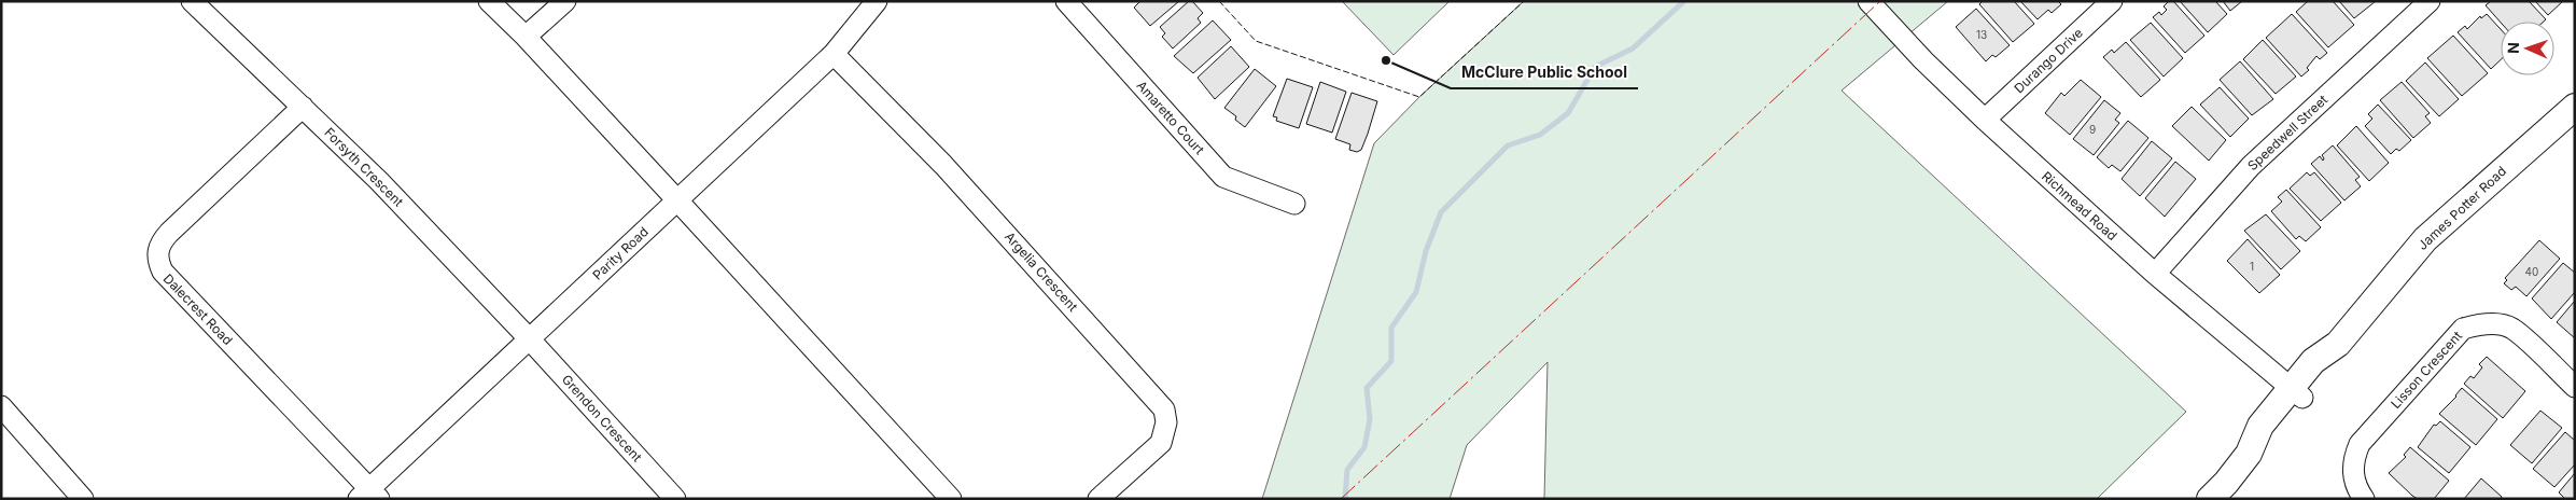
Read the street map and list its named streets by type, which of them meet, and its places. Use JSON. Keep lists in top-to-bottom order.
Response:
{
  "streets": {
    "main road": ["James Potter Road"],
    "street": [
      "Durango Drive",
      "Amaretto Court",
      "Speedwell Street",
      "Forsyth Crescent",
      "Richmead Road",
      "Parity Road",
      "Argelia Crescent",
      "Dalecrest Road",
      "Lisson Crescent",
      "Grendon Crescent"
    ]
  },
  "crossings": [
    ["Durango Drive", "Richmead Road"],
    ["Speedwell Street", "Richmead Road"],
    ["Forsyth Crescent", "Parity Road"],
    ["Forsyth Crescent", "Dalecrest Road"],
    ["Forsyth Crescent", "Grendon Crescent"],
    ["Richmead Road", "James Potter Road"],
    ["Parity Road", "Argelia Crescent"],
    ["Parity Road", "Dalecrest Road"],
    ["Parity Road", "Grendon Crescent"]
  ],
  "places": ["McClure Public School"],
  "house_numbers": [
    "13",
    "9",
    "1",
    "40"
  ],
  "north": "left"
}
